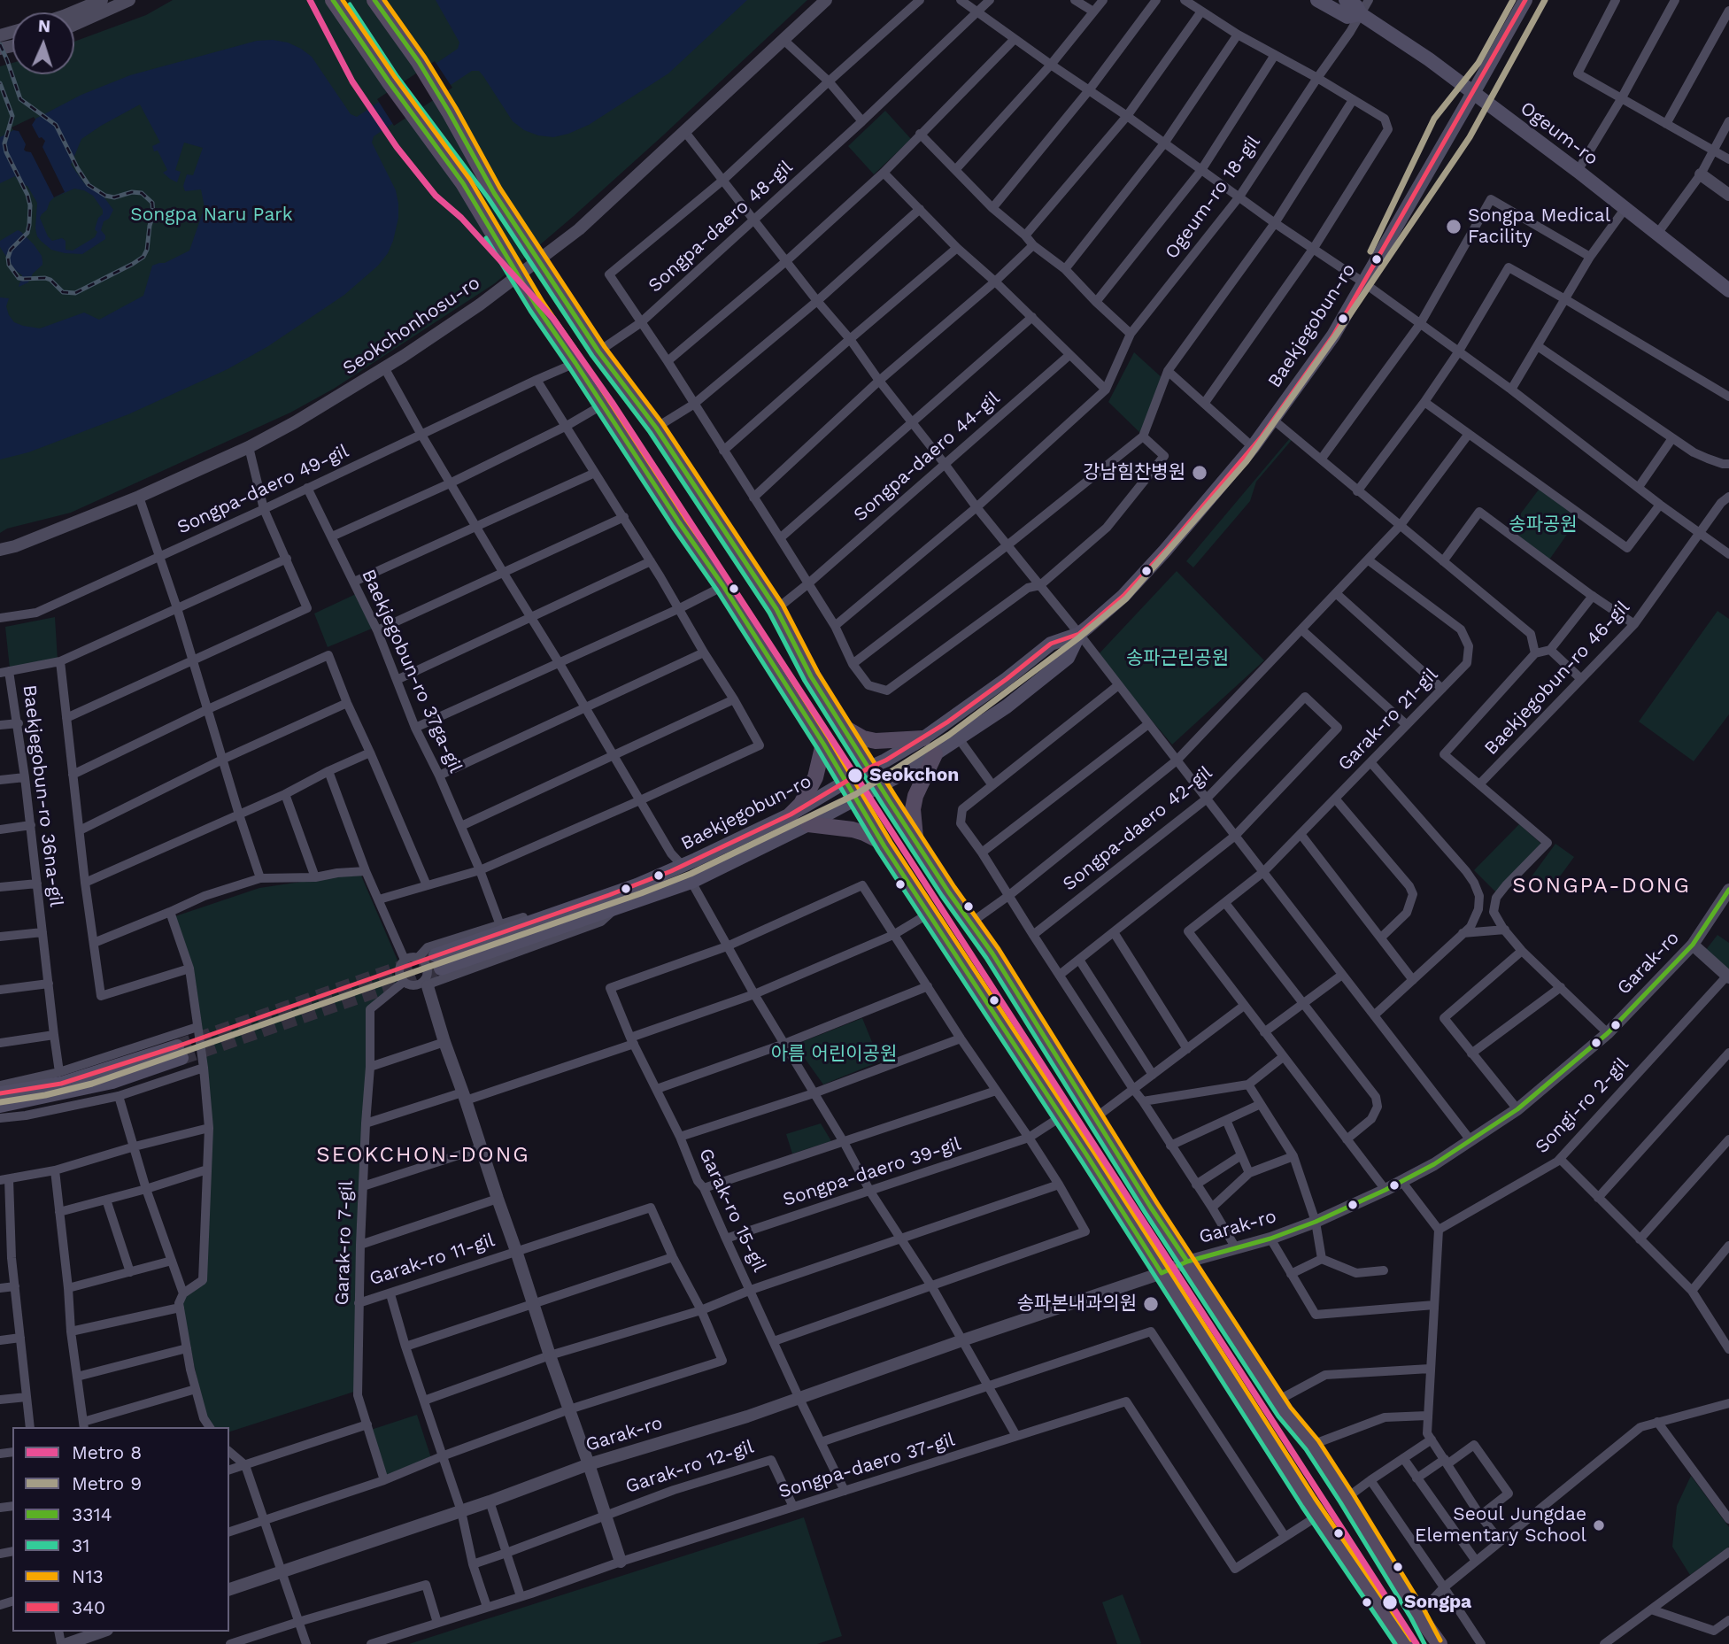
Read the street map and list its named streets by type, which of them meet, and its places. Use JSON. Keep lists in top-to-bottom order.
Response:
{
  "streets": {
    "main road": ["Ogeum-ro", "Baekjegobun-ro"],
    "street": [
      "Ogeum-ro 18-gil",
      "Songpa-daero 48-gil",
      "Seokchonhosu-ro",
      "Songpa-daero 44-gil",
      "Songpa-daero 49-gil",
      "Baekjegobun-ro 37ga-gil",
      "Baekjegobun-ro 46-gil",
      "Garak-ro 21-gil",
      "Baekjegobun-ro 36na-gil",
      "Songpa-daero 42-gil",
      "Garak-ro",
      "Songi-ro 2-gil",
      "Songpa-daero 39-gil",
      "Garak-ro 15-gil",
      "Garak-ro 7-gil",
      "Garak-ro 11-gil",
      "Songpa-daero 37-gil",
      "Garak-ro 12-gil"
    ]
  },
  "crossings": [
    ["Ogeum-ro", "Ogeum-ro 18-gil"],
    ["Ogeum-ro", "Baekjegobun-ro"],
    ["Songpa-daero 49-gil", "Baekjegobun-ro 37ga-gil"],
    ["Garak-ro 21-gil", "Songpa-daero 42-gil"],
    ["Garak-ro 21-gil", "Garak-ro"],
    ["Garak-ro", "Garak-ro 15-gil"],
    ["Garak-ro", "Garak-ro 11-gil"],
    ["Songpa-daero 39-gil", "Garak-ro 15-gil"],
    ["Garak-ro 7-gil", "Garak-ro 11-gil"],
    ["Songpa-daero 37-gil", "Garak-ro 12-gil"]
  ],
  "districts": ["SONGPA-DONG", "SEOKCHON-DONG"],
  "parks": [
    "Songpa Naru Park",
    "송파공원",
    "송파근린공원",
    "아름 어린이공원"
  ],
  "places": [
    "Songpa Medical Facility",
    "강남힘찬병원",
    "Seokchon",
    "송파본내과의원",
    "Seoul Jungdae Elementary School",
    "Songpa"
  ],
  "lines": [
    "metro line 8",
    "metro line 9",
    "transit line 3314",
    "transit line N13",
    "transit line 340",
    "transit line 31"
  ],
  "legend": [
    "Metro 8",
    "Metro 9",
    "3314",
    "31",
    "N13",
    "340"
  ],
  "north": "top"
}
